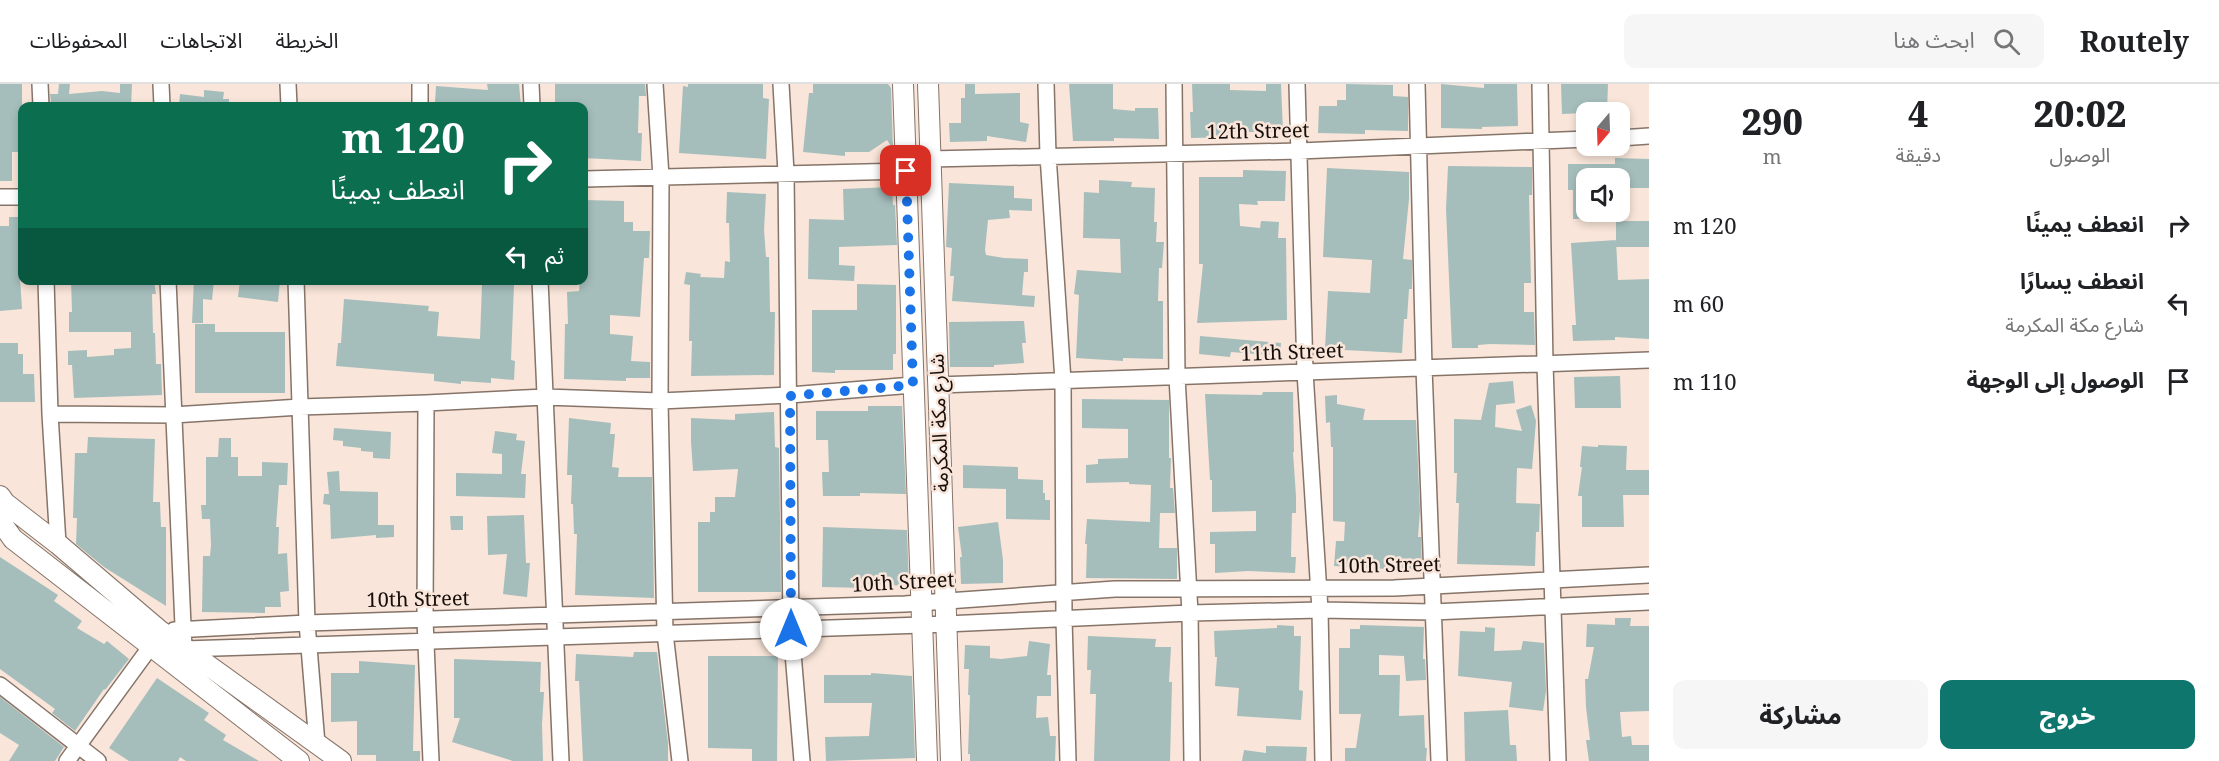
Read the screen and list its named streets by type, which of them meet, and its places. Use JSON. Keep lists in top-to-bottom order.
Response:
{
  "streets": {
    "main road": ["شارع مكة المكرمة"],
    "street": ["12th Street", "11th Street", "10th Street"]
  },
  "crossings": [
    ["12th Street", "شارع مكة المكرمة"],
    ["11th Street", "شارع مكة المكرمة"],
    ["شارع مكة المكرمة", "10th Street"]
  ],
  "north": "bottom",
  "page": {
    "header": "Routely",
    "search": "ابحث هنا",
    "nav": ["الخريطة", "الاتجاهات", "المحفوظات"],
    "eta": [
      "20:02",
      "الوصول",
      "4",
      "دقيقة",
      "290",
      "m"
    ],
    "turn": ["120 m", "انعطف يمينًا"],
    "list": [
      {
        "name": "انعطف يمينًا",
        "value": "120 m"
      },
      {
        "name": "انعطف يسارًا",
        "note": "شارع مكة المكرمة",
        "value": "60 m"
      },
      {
        "name": "الوصول إلى الوجهة",
        "value": "110 m"
      }
    ],
    "then": "ثم",
    "buttons": ["خروج", "مشاركة"]
  }
}
